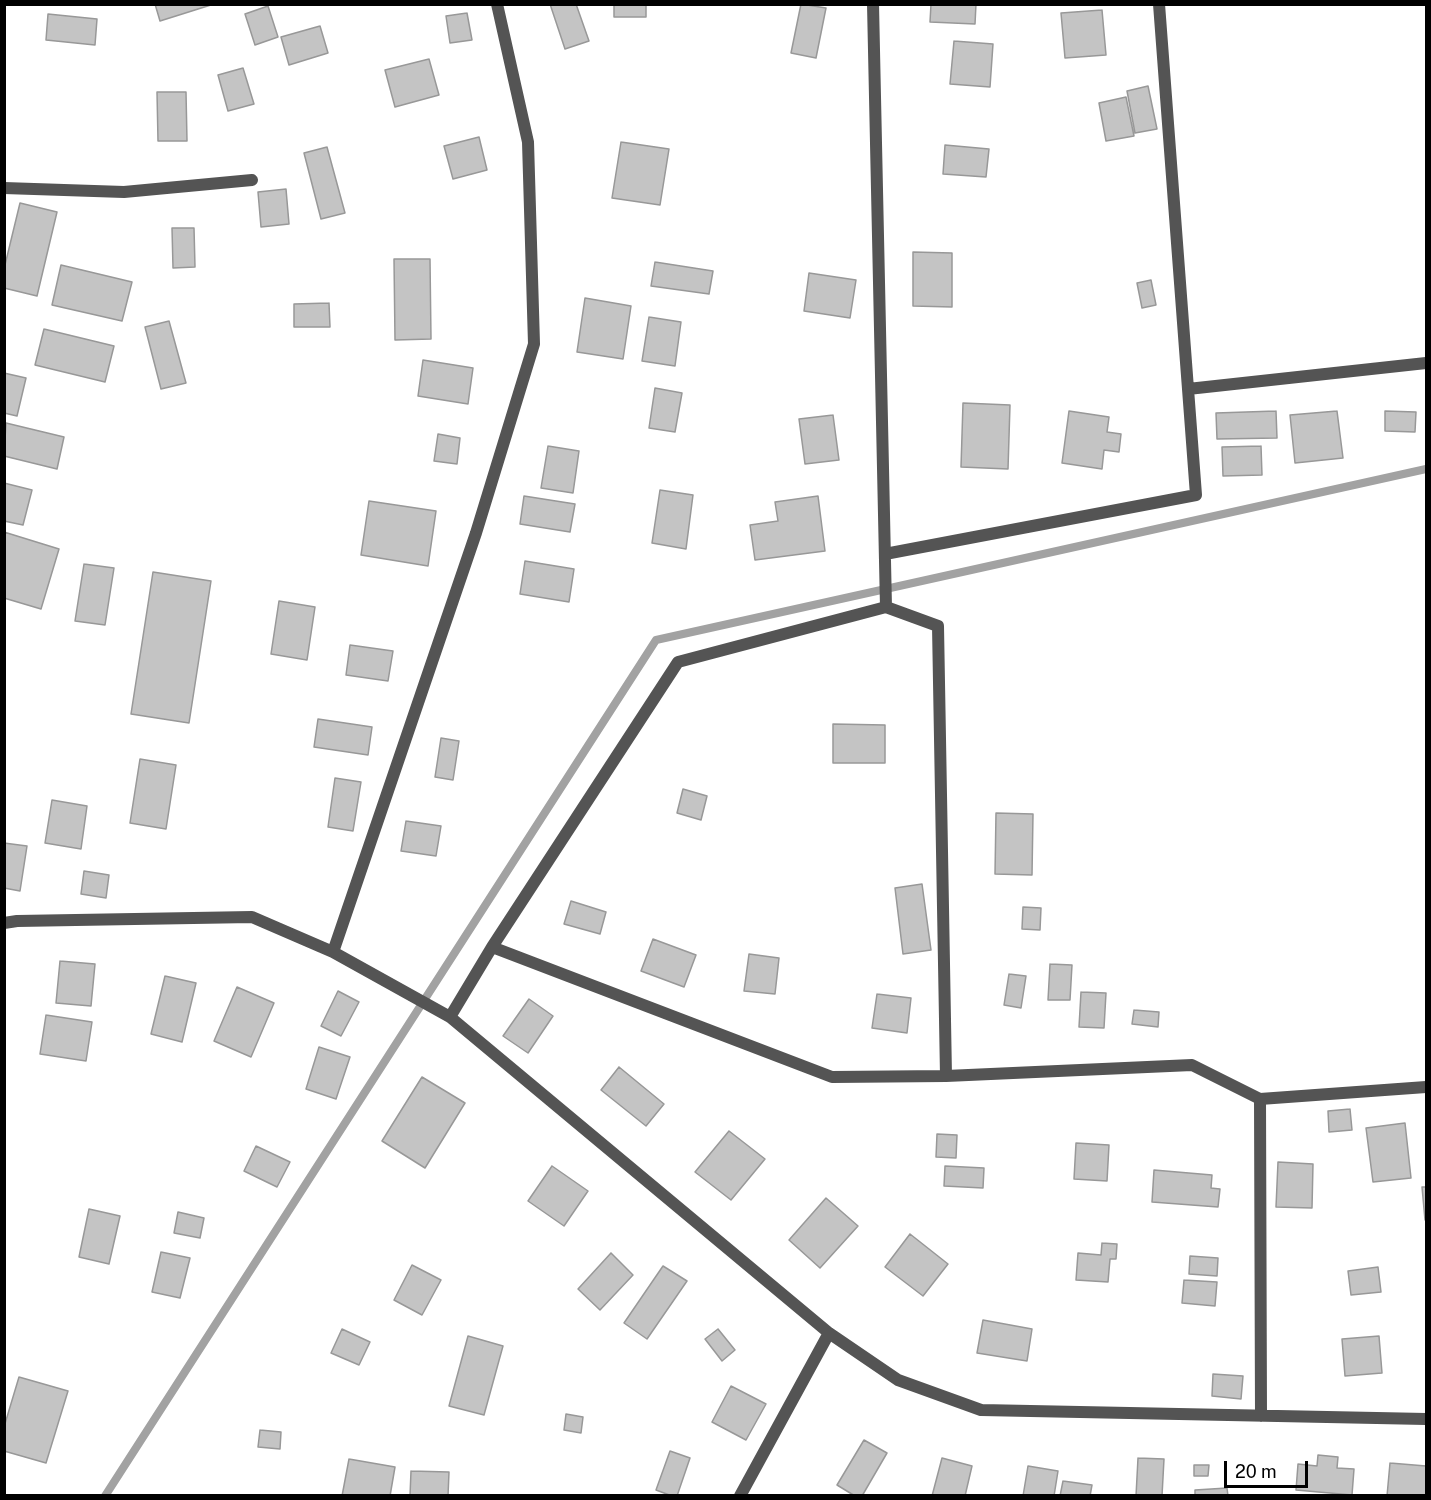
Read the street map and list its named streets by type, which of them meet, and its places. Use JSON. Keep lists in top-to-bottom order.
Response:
{
  "scale_bar": "20 m"
}
